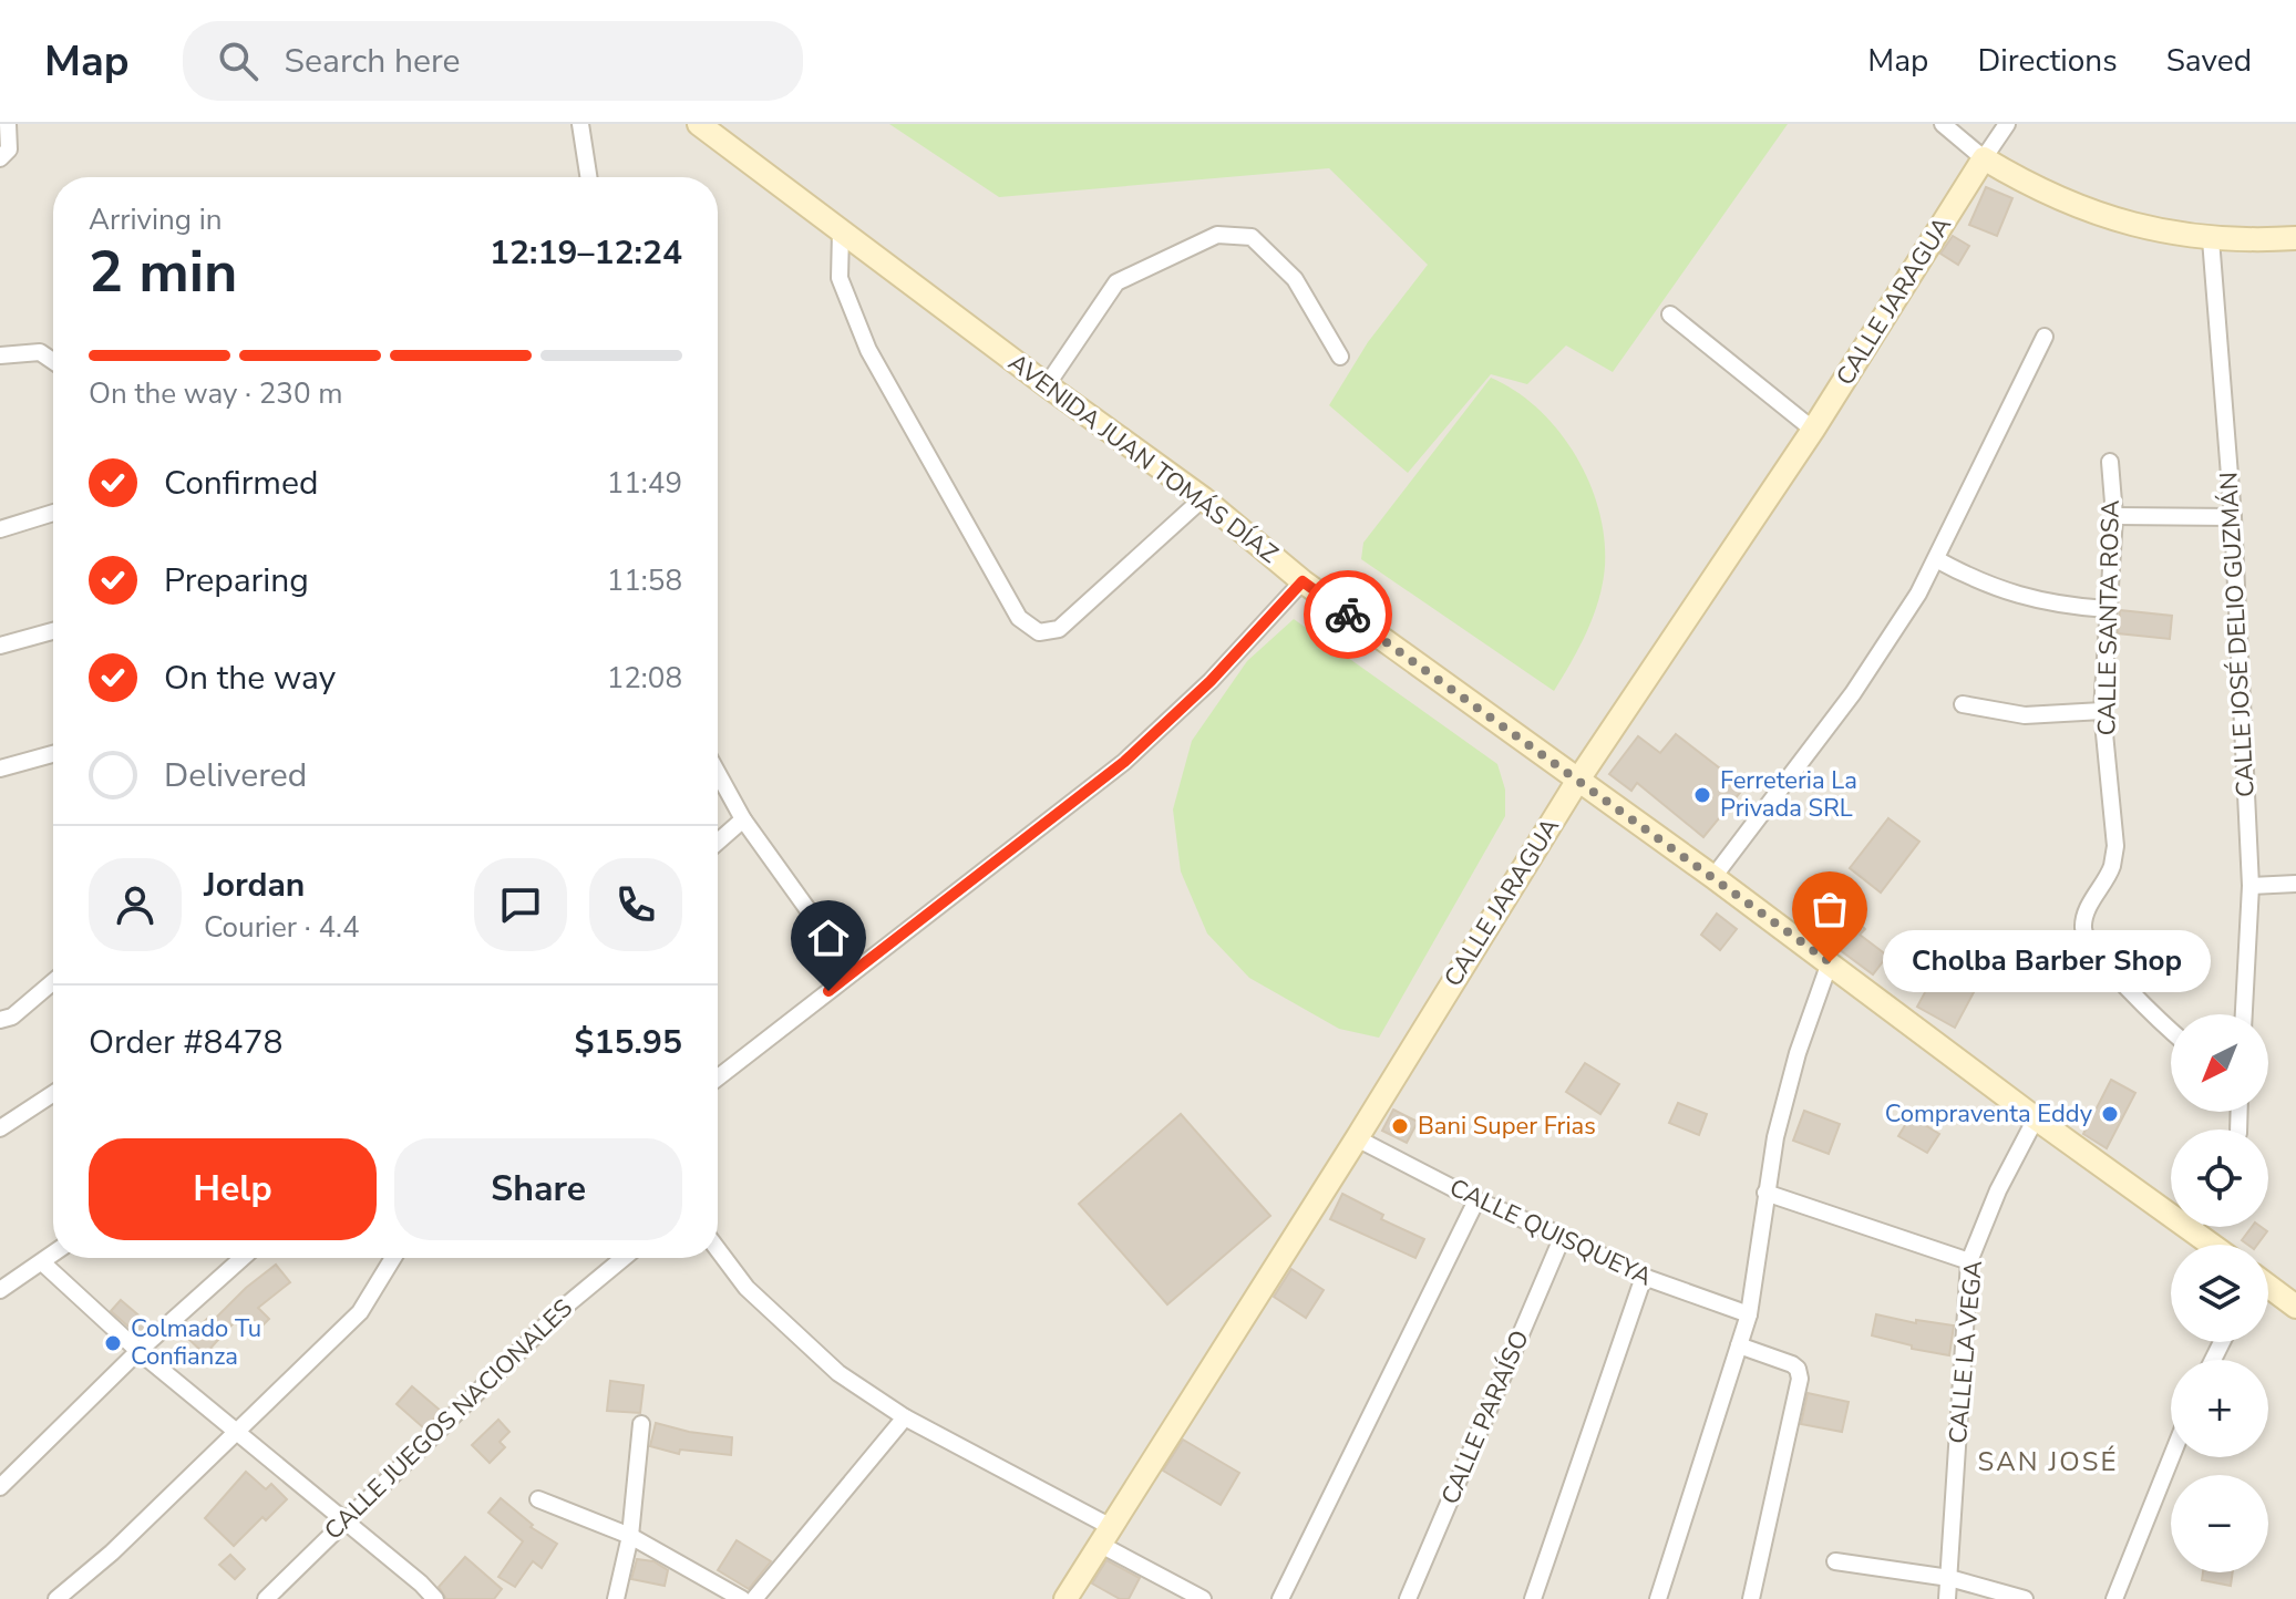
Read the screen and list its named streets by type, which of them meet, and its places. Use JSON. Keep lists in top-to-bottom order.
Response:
{
  "streets": {
    "street": [
      "CALLE JARAGUA",
      "AVENIDA JUAN TOMÁS DÍAZ",
      "CALLE SANTA ROSA",
      "CALLE JOSÉ DELIO GUZMÁN",
      "CALLE QUISQUEYA",
      "CALLE LA VEGA",
      "CALLE PARAÍSO",
      "CALLE JUEGOS NACIONALES"
    ]
  },
  "crossings": [
    ["CALLE JARAGUA", "AVENIDA JUAN TOMÁS DÍAZ"],
    ["CALLE JARAGUA", "CALLE QUISQUEYA"],
    ["AVENIDA JUAN TOMÁS DÍAZ", "CALLE LA VEGA"],
    ["CALLE QUISQUEYA", "CALLE PARAÍSO"]
  ],
  "districts": ["SAN JOSÉ"],
  "places": [
    "Ferreteria La Privada SRL",
    "Cholba Barber Shop",
    "Compraventa Eddy",
    "Bani Super Frias",
    "Colmado Tu Confianza"
  ],
  "north": "bottom left",
  "page": {
    "header": "Map",
    "search": "Search here",
    "nav": ["Map", "Directions", "Saved"],
    "heading": ["2 min", "Arriving in", "12:19–12:24"],
    "panel": [
      "Jordan",
      "Courier · 4.4",
      "Order #8478",
      "$15.95"
    ],
    "bar": "On the way · 230 m",
    "list": [
      ["Confirmed", "11:49"],
      ["Preparing", "11:58"],
      ["On the way", "12:08"],
      "Delivered"
    ],
    "bubble": "Cholba Barber Shop",
    "map_buttons": ["+", "−"],
    "buttons": ["Help", "Share"]
  }
}
